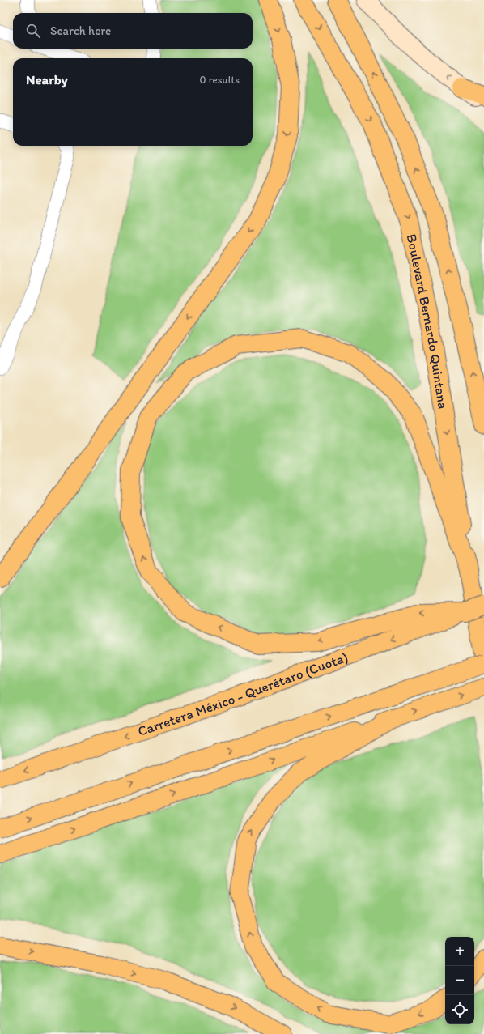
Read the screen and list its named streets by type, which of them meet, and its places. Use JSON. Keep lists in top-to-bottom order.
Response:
{
  "streets": {
    "highway": ["Boulevard Bernardo Quintana", "Carretera México - Querétaro (Cuota)"]
  },
  "page": {
    "search": "Search here",
    "heading": ["Nearby", "0 results"],
    "map_buttons": ["+", "−"]
  }
}
